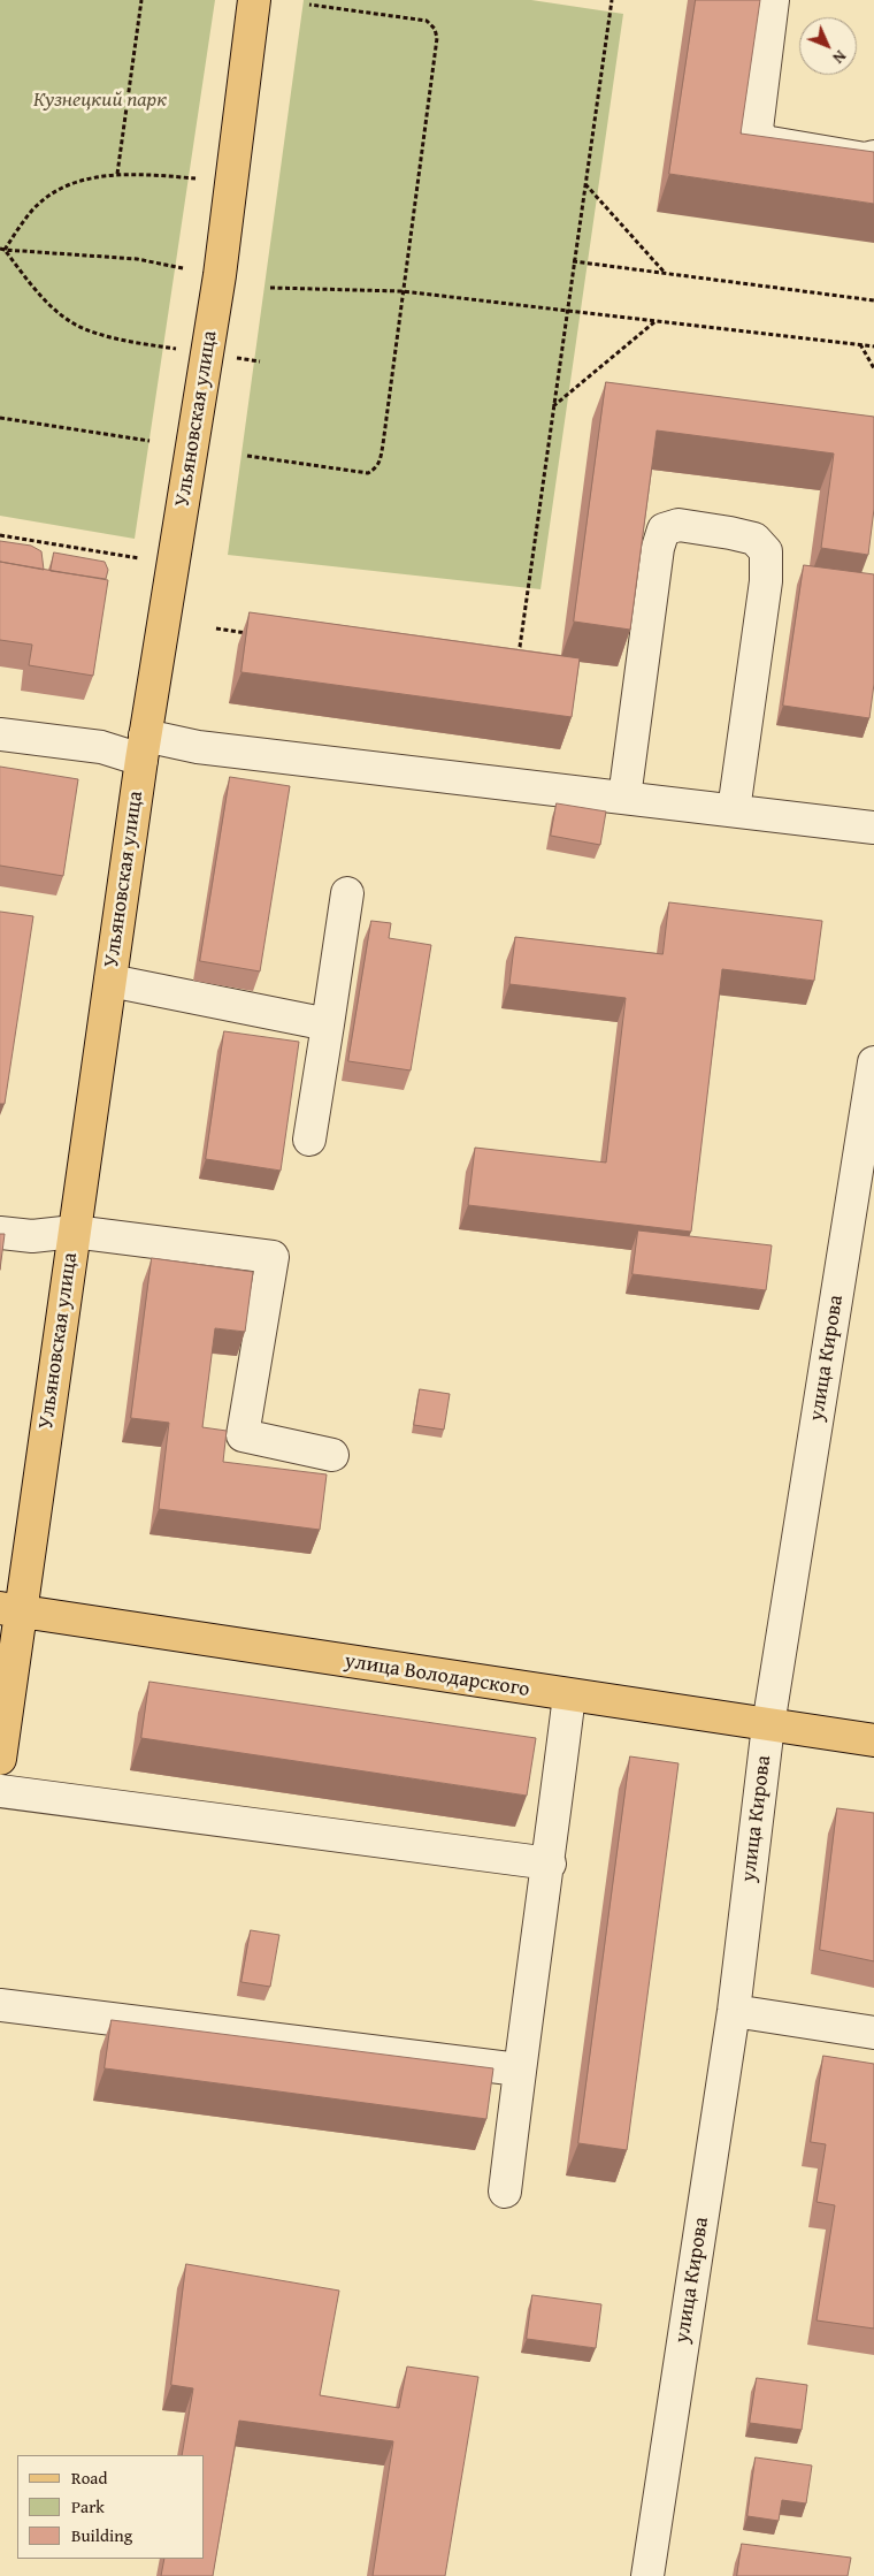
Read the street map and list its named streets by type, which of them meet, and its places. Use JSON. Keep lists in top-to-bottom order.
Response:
{
  "streets": {
    "main road": ["Ульяновская улица", "улица Володарского"],
    "street": ["улица Кирова"]
  },
  "crossings": [
    ["Ульяновская улица", "улица Володарского"],
    ["улица Кирова", "улица Володарского"]
  ],
  "parks": ["Кузнецкий парк"],
  "legend": ["Road", "Park", "Building"],
  "north": "bottom right"
}
